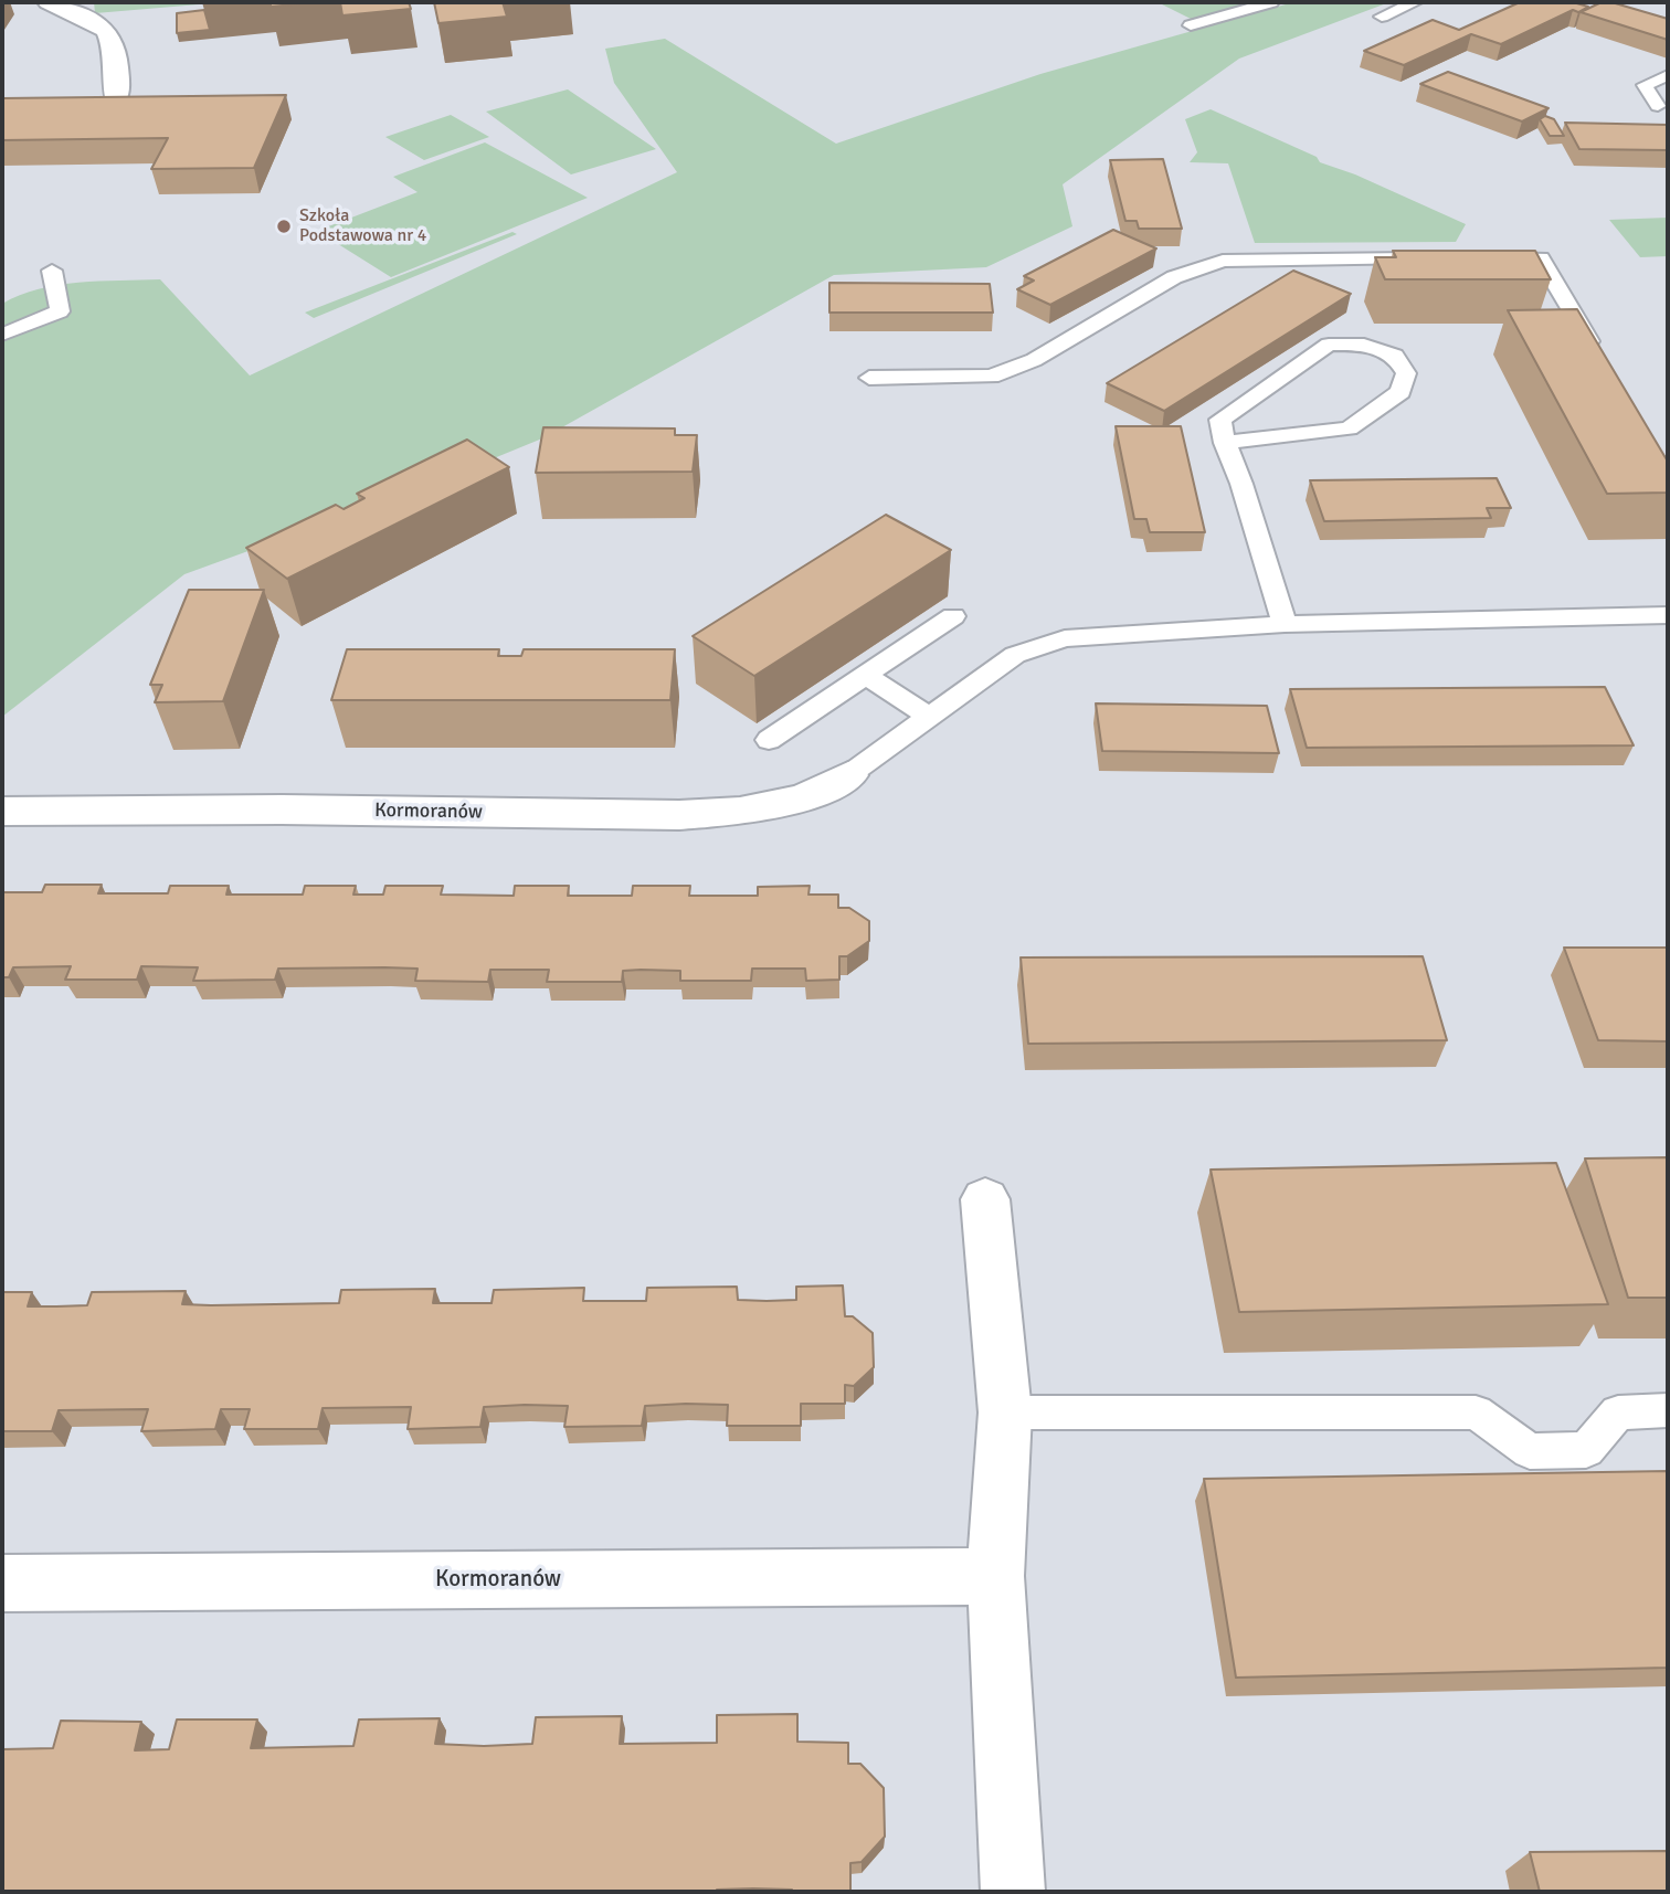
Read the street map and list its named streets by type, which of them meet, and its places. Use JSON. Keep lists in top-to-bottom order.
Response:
{
  "streets": {
    "street": ["Kormoranów"]
  },
  "places": ["Szkoła Podstawowa nr 4"]
}
